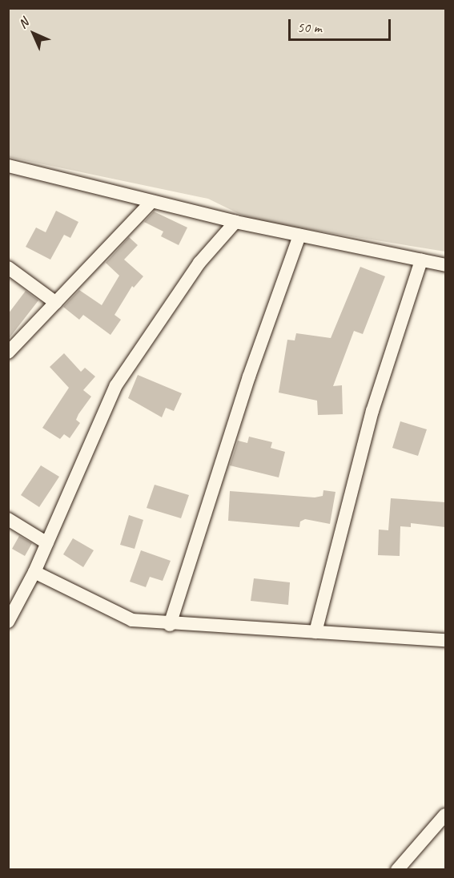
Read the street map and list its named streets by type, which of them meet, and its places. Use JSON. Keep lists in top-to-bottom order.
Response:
{
  "scale_bar": "50 m",
  "north": "top left"
}
